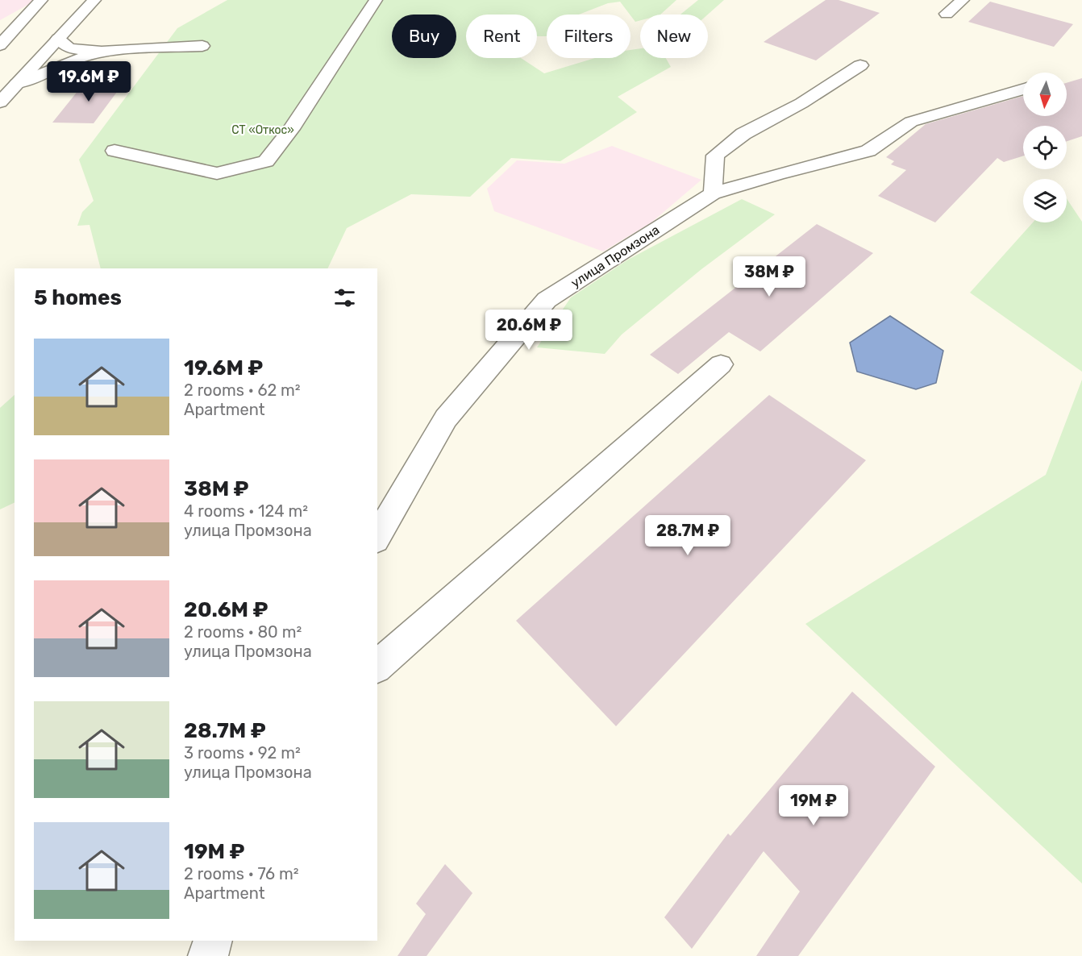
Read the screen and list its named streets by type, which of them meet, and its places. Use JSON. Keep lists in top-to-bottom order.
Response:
{
  "streets": {
    "street": ["улица Промзона"]
  },
  "parks": ["СТ «Откос»"],
  "north": "bottom",
  "page": {
    "chip": [
      "Buy",
      "Rent",
      "Filters",
      "New"
    ],
    "price": [
      "19.6M ₽",
      "38M ₽",
      "20.6M ₽",
      "28.7M ₽",
      "19M ₽"
    ],
    "heading": "5 homes",
    "list": [
      {
        "name": "19.6M ₽",
        "note": "2 rooms · 62 m² · Apartment"
      },
      {
        "name": "38M ₽",
        "note": "4 rooms · 124 m² · улица Промзона"
      },
      {
        "name": "20.6M ₽",
        "note": "2 rooms · 80 m² · улица Промзона"
      },
      {
        "name": "28.7M ₽",
        "note": "3 rooms · 92 m² · улица Промзона"
      },
      {
        "name": "19M ₽",
        "note": "2 rooms · 76 m² · Apartment"
      }
    ]
  }
}
